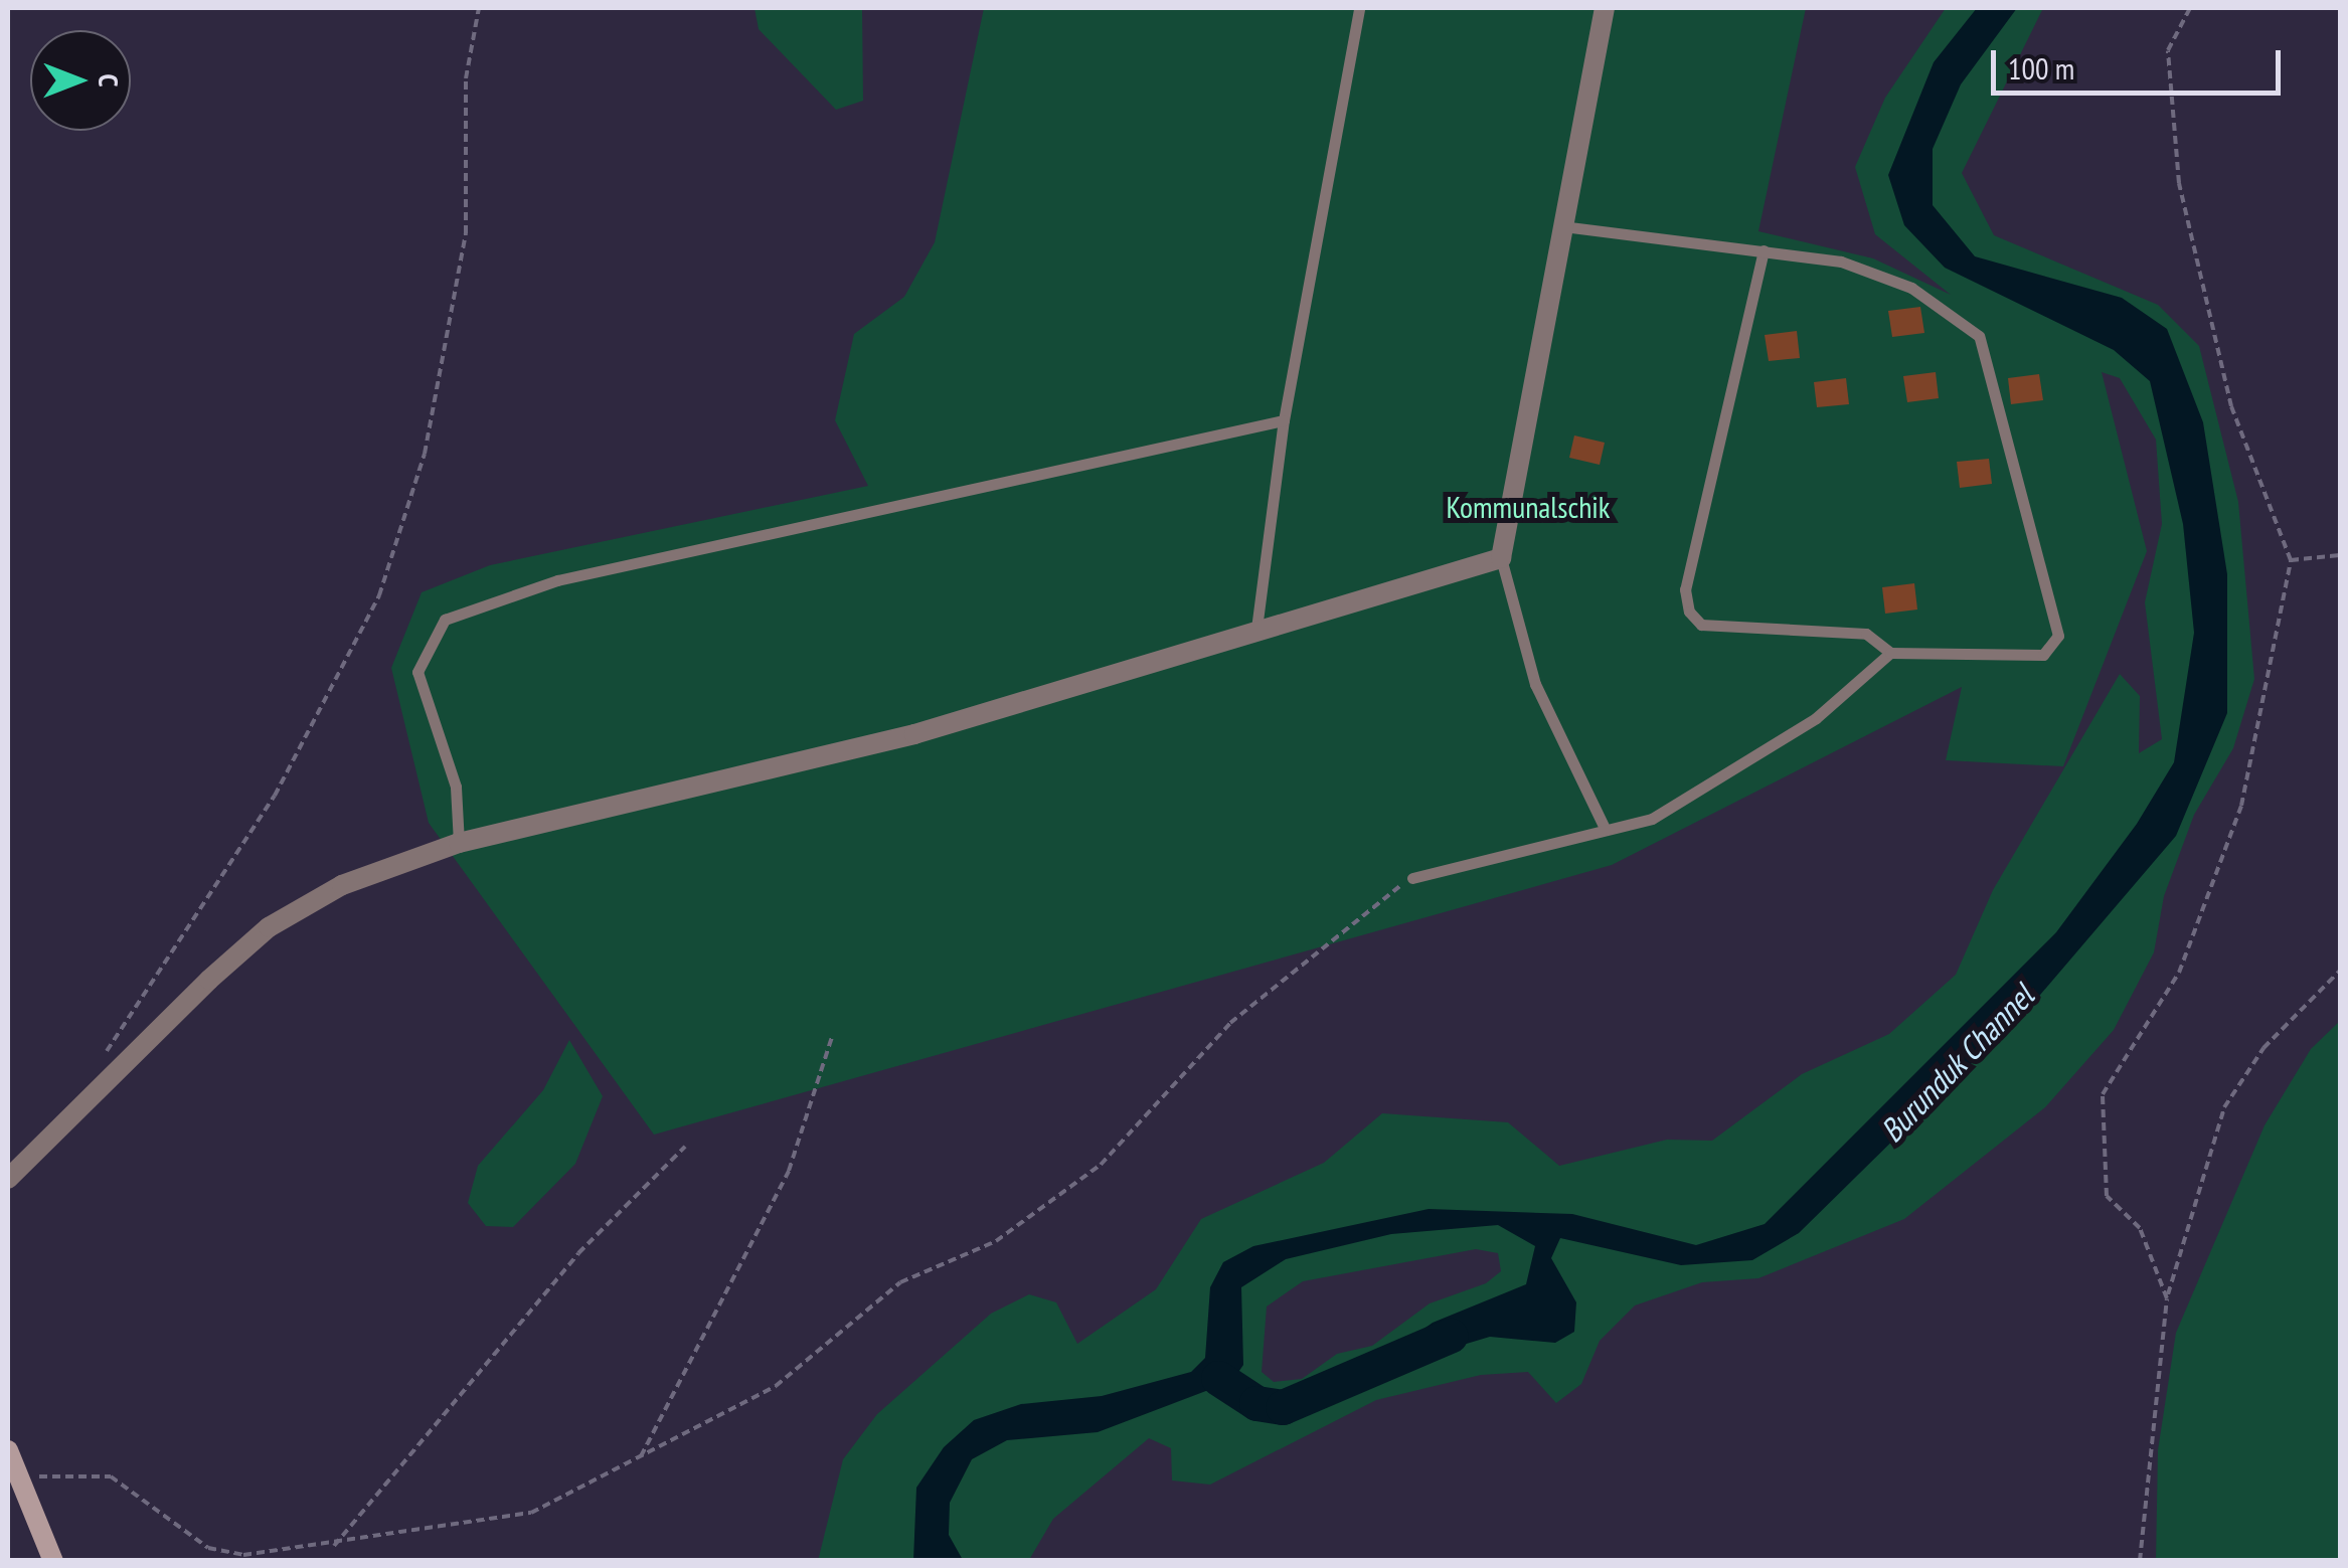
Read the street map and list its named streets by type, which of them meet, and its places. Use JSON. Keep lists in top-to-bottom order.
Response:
{
  "water": ["Burunduk Channel"],
  "parks": ["Kommunalschik"],
  "scale_bar": "100 m",
  "north": "right"
}
